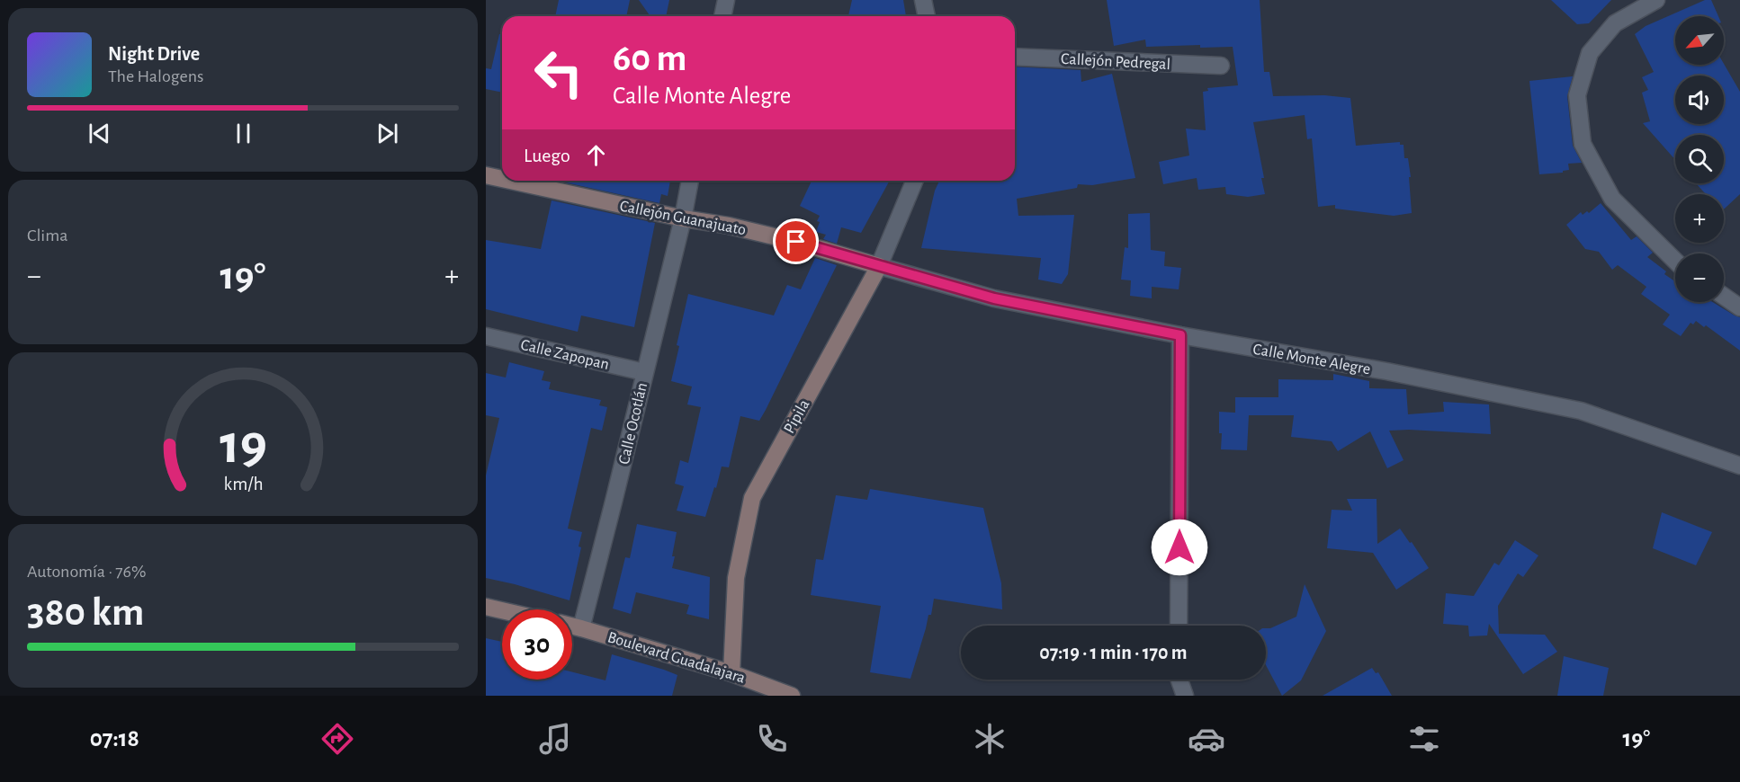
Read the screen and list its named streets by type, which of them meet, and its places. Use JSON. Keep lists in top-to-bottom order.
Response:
{
  "streets": {
    "main road": ["Callejón Guanajuato", "Pipila", "Boulevard Guadalajara"],
    "street": [
      "Callejón Pedregal",
      "Calle Zapopan",
      "Calle Monte Alegre",
      "Calle Ocotlán"
    ]
  },
  "crossings": [
    ["Callejón Guanajuato", "Calle Monte Alegre"],
    ["Callejón Guanajuato", "Pipila"],
    ["Callejón Guanajuato", "Calle Ocotlán"],
    ["Calle Zapopan", "Calle Ocotlán"],
    ["Calle Monte Alegre", "Pipila"],
    ["Pipila", "Boulevard Guadalajara"],
    ["Calle Ocotlán", "Boulevard Guadalajara"]
  ],
  "north": "bottom left",
  "page": {
    "map_buttons": ["+", "−"],
    "turn": ["60 m", "Calle Monte Alegre"],
    "song": ["Night Drive", "The Halogens"],
    "then": "Luego",
    "tile": [
      "Clima",
      ["Autonomía · 76%", "380 km"]
    ],
    "heat": ["−", "19°", "+"],
    "limit": "30",
    "trip": "07:19 · 1 min · 170 m",
    "tabs": ["07:18", "19°"],
    "gauge": ["19", "km/h"]
  }
}
